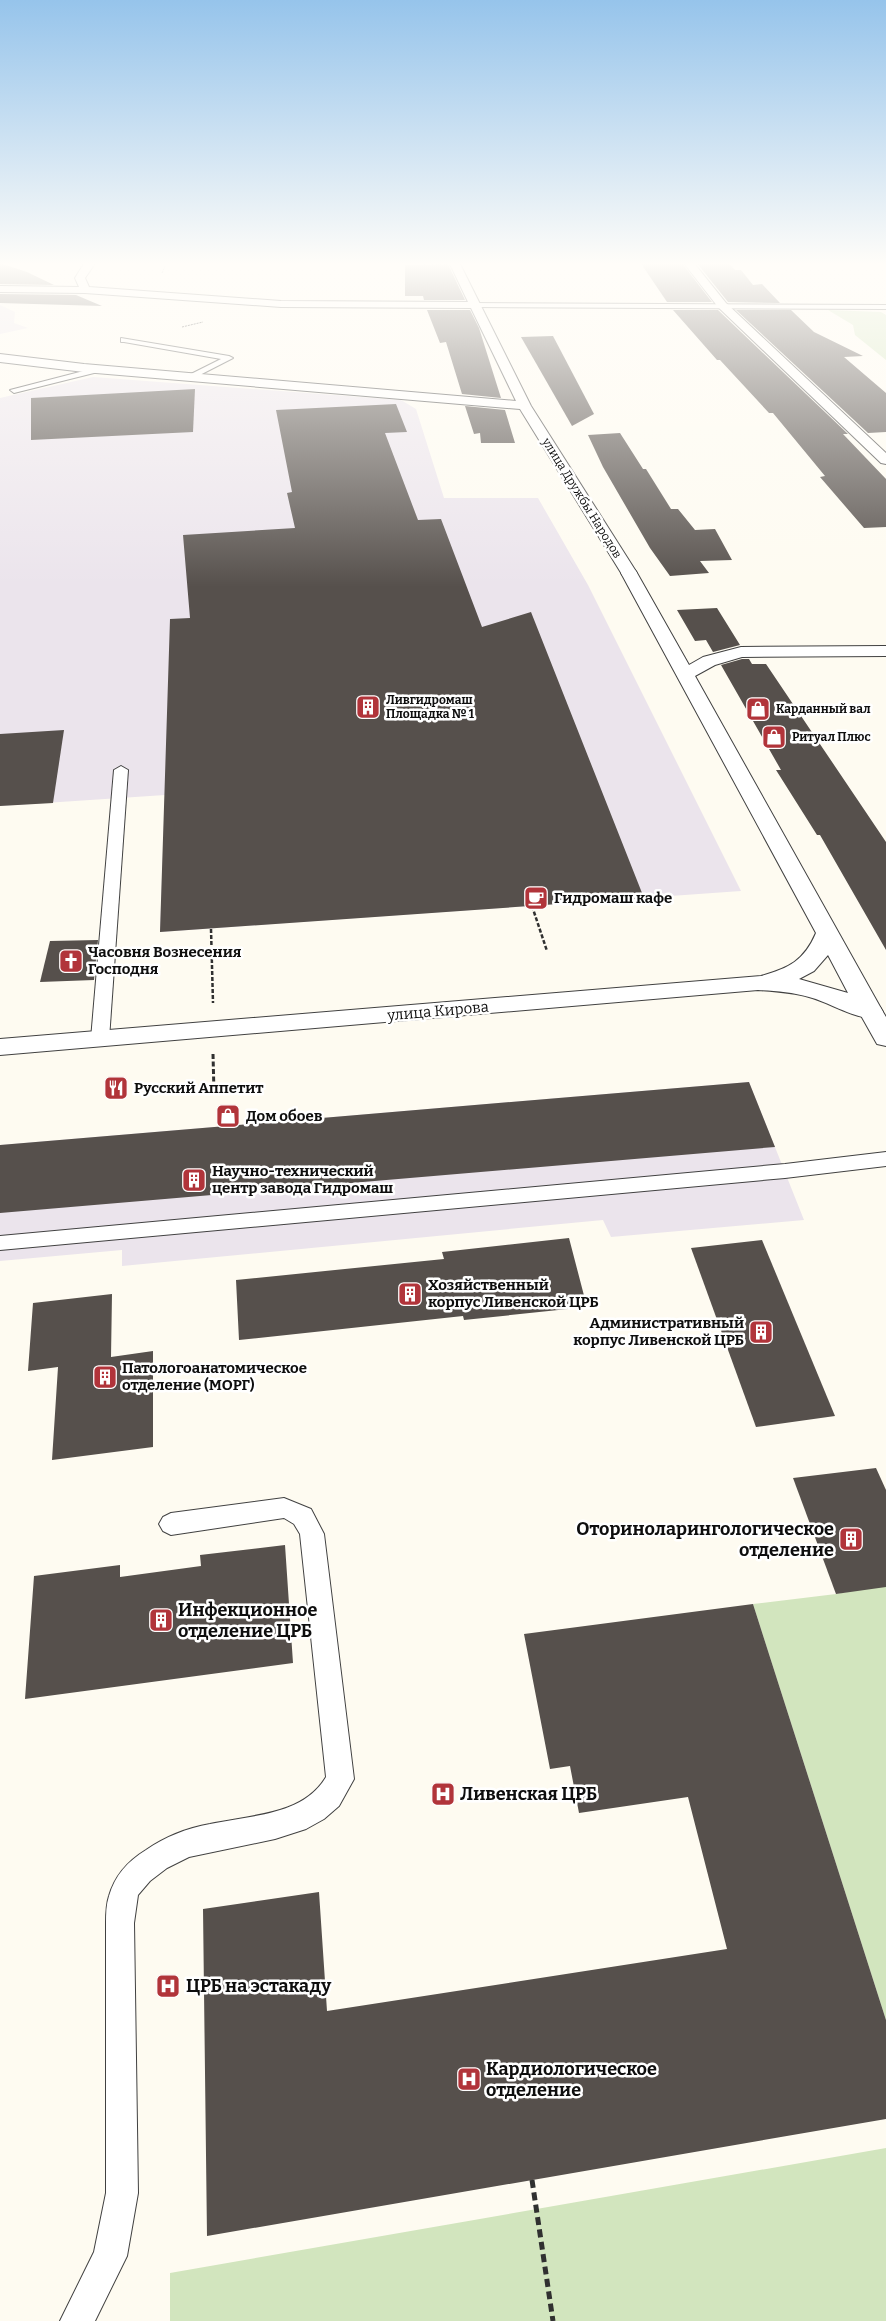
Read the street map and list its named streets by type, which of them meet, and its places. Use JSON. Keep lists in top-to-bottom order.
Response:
{
  "streets": {
    "street": ["улица Дружбы Народов", "улица Кирова"]
  },
  "crossings": [
    ["улица Дружбы Народов", "улица Кирова"]
  ],
  "places": {
    "building": [
      "Ливгидромаш Площадка № 1",
      "Научно-технический центр завода Гидромаш",
      "Хозяйственный корпус Ливенской ЦРБ",
      "Административный корпус Ливенской ЦРБ",
      "Патологоанатомическое отделение (МОРГ)",
      "Оториноларингологическое отделение",
      "Инфекционное отделение ЦРБ"
    ],
    "shop": ["Карданный вал", "Ритуал Плюс", "Дом обоев"],
    "cafe": ["Гидромаш кафе"],
    "church": ["Часовня Вознесения Господня"],
    "restaurant": ["Русский Аппетит"],
    "hospital": ["Ливенская ЦРБ", "ЦРБ на эстакаду", "Кардиологическое отделение"]
  }
}
